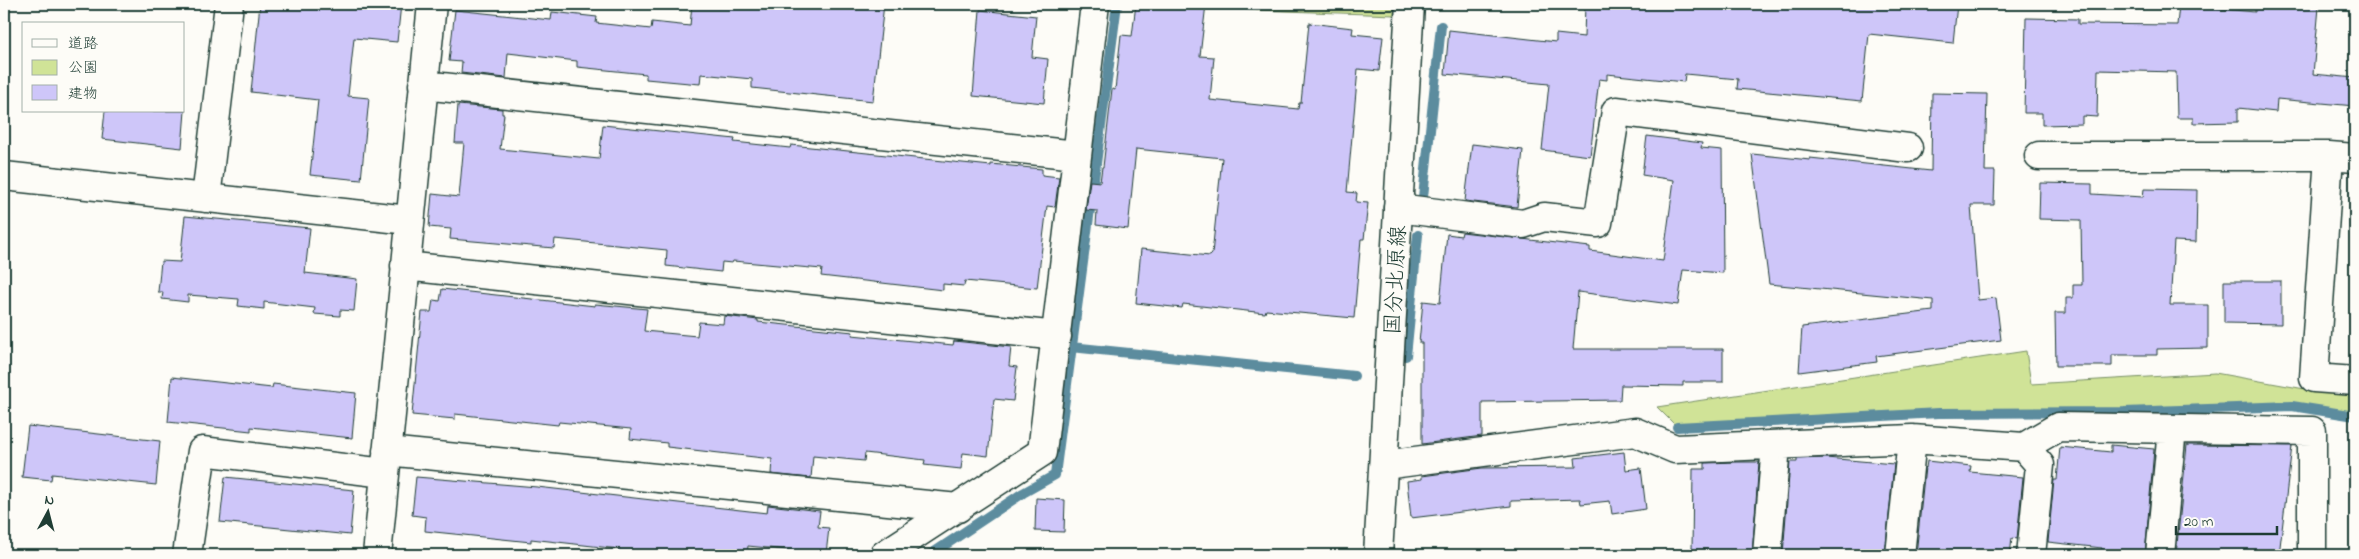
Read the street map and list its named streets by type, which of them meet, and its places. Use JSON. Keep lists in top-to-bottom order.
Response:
{
  "streets": {
    "street": ["国分北原線"]
  },
  "legend": ["道路", "公園", "建物"],
  "scale_bar": "20 m",
  "north": "top"
}
